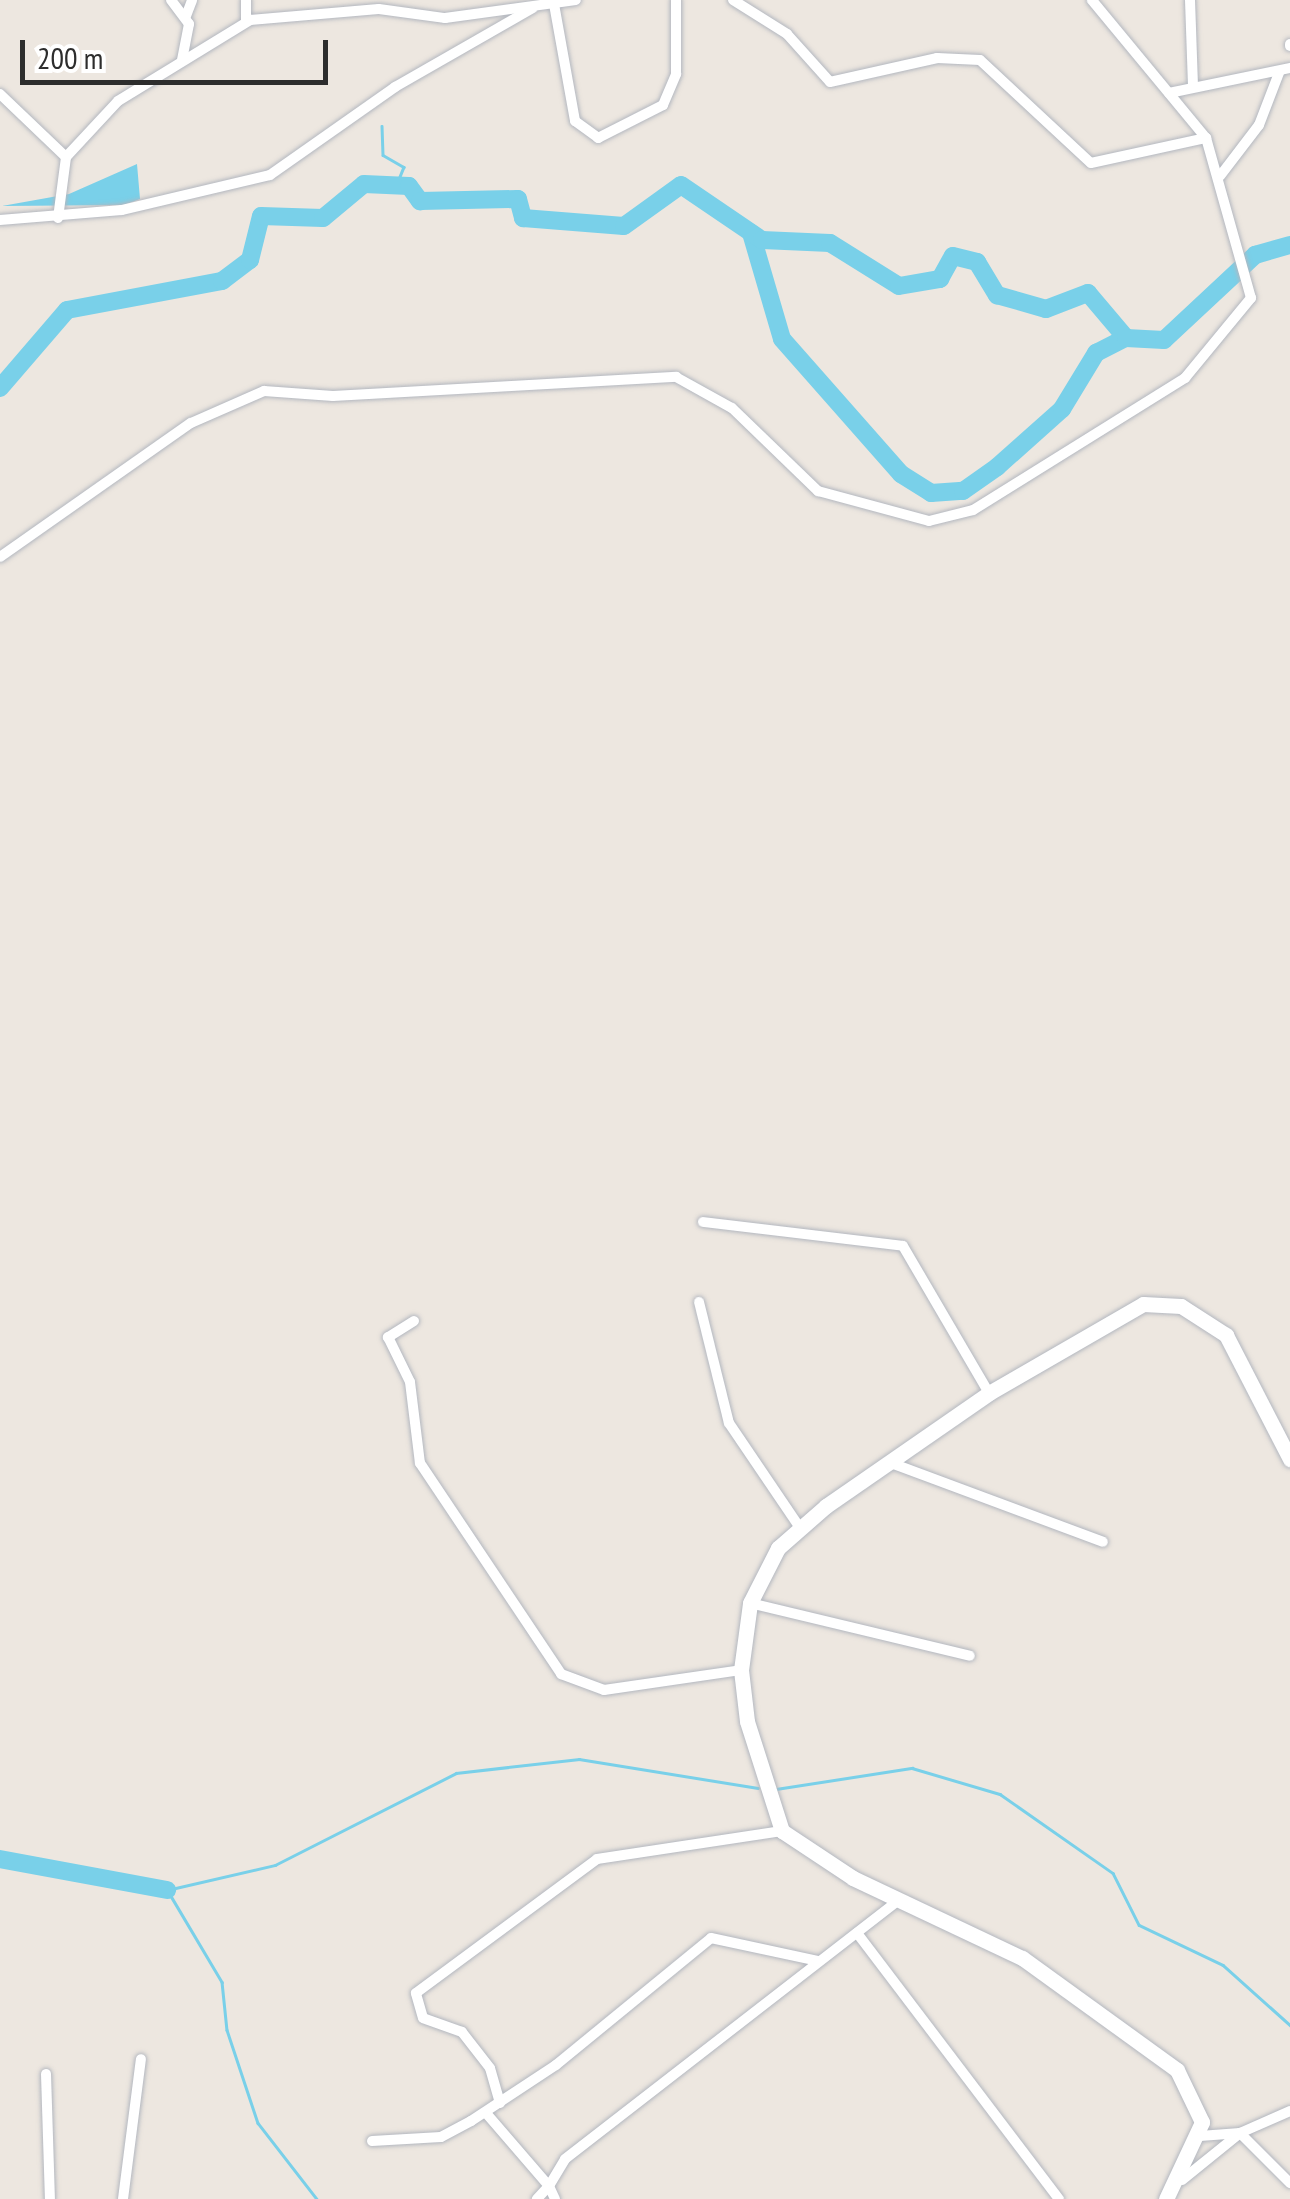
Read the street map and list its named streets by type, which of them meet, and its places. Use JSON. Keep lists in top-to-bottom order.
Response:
{
  "scale_bar": "200 m"
}
